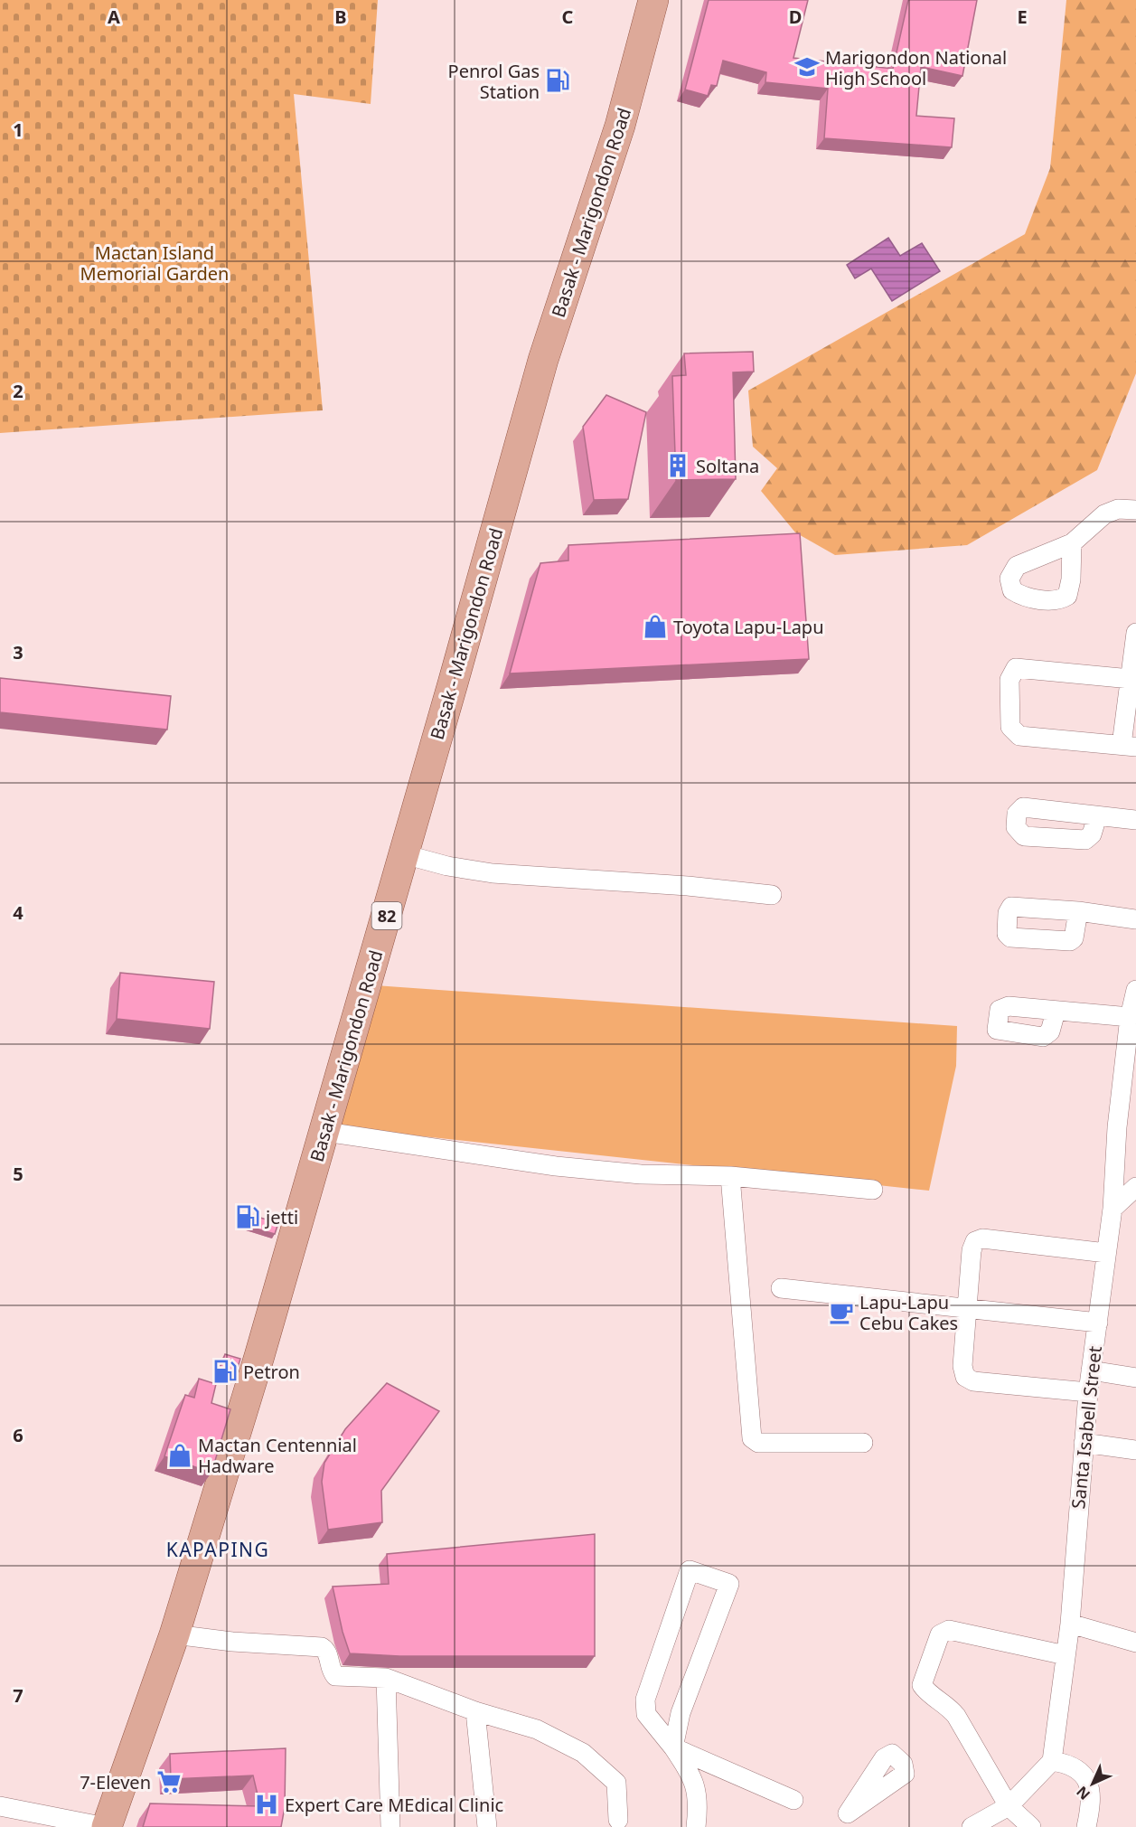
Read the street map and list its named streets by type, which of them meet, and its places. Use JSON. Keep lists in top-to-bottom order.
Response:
{
  "streets": {
    "main road": ["Basak - Marigondon Road", "82"],
    "street": ["Santa Isabell Street"]
  },
  "districts": ["KAPAPING"],
  "parks": ["Mactan Island Memorial Garden"],
  "places": {
    "school or university": ["Marigondon National High School"],
    "fuel station": ["Penrol Gas Station", "jetti", "Petron"],
    "building": ["Soltana"],
    "shop": ["Toyota Lapu-Lapu", "Mactan Centennial Hadware"],
    "cafe": ["Lapu-Lapu Cebu Cakes"],
    "supermarket": ["7-Eleven"],
    "hospital": ["Expert Care MEdical Clinic"]
  },
  "north": "bottom left",
  "grid": {
    "columns": [
      "A",
      "B",
      "C",
      "D",
      "E"
    ],
    "rows": [
      "1",
      "2",
      "3",
      "4",
      "5",
      "6",
      "7"
    ]
  }
}
